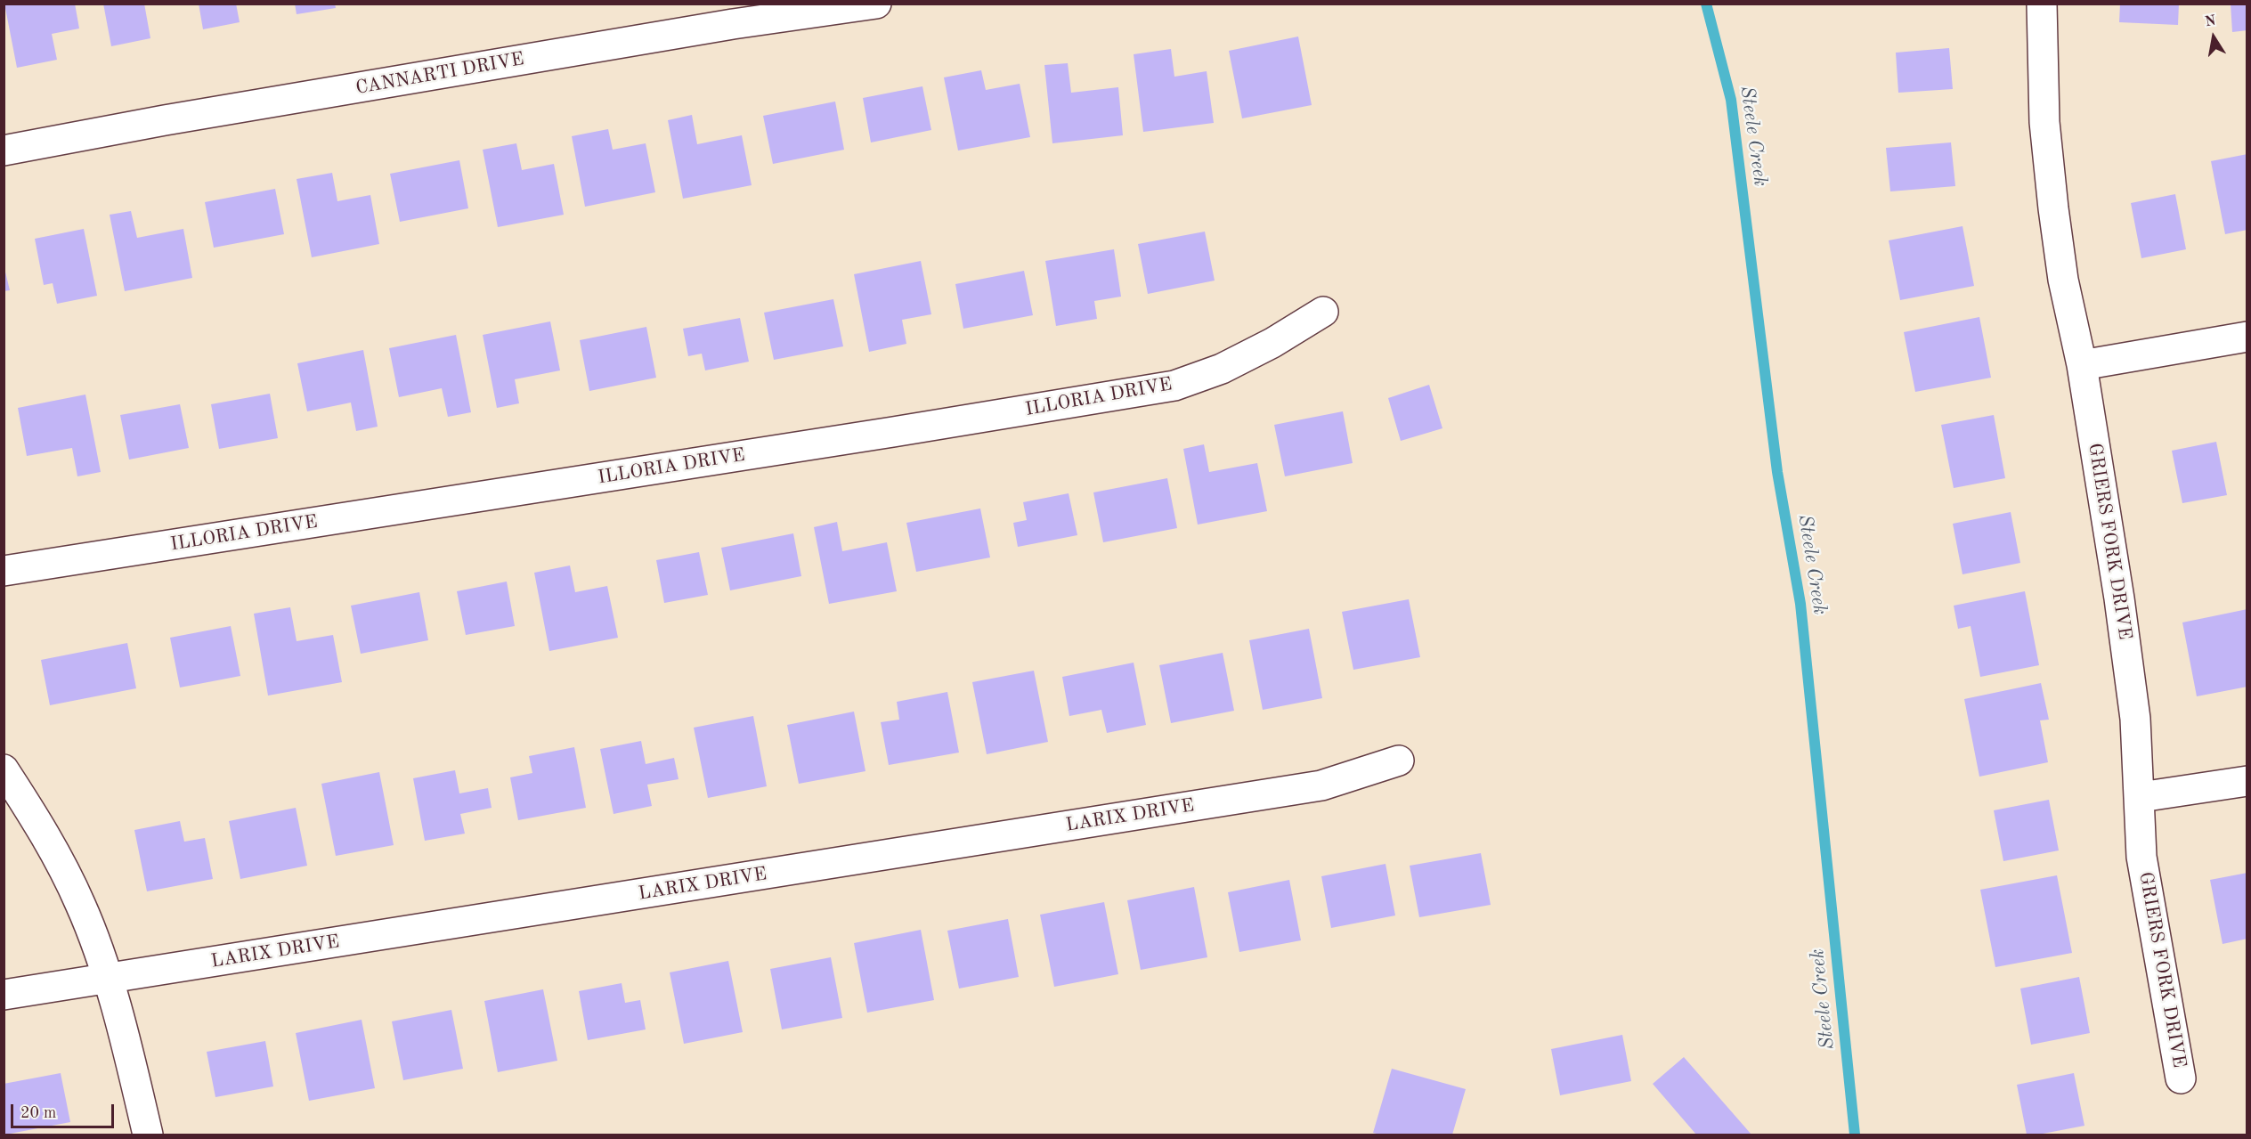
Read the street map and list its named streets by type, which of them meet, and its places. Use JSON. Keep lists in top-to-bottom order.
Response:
{
  "streets": {
    "street": [
      "CANNARTI DRIVE",
      "ILLORIA DRIVE",
      "GRIERS FORK DRIVE",
      "LARIX DRIVE"
    ]
  },
  "water": ["Steele Creek"],
  "scale_bar": "20 m",
  "north": "top"
}
